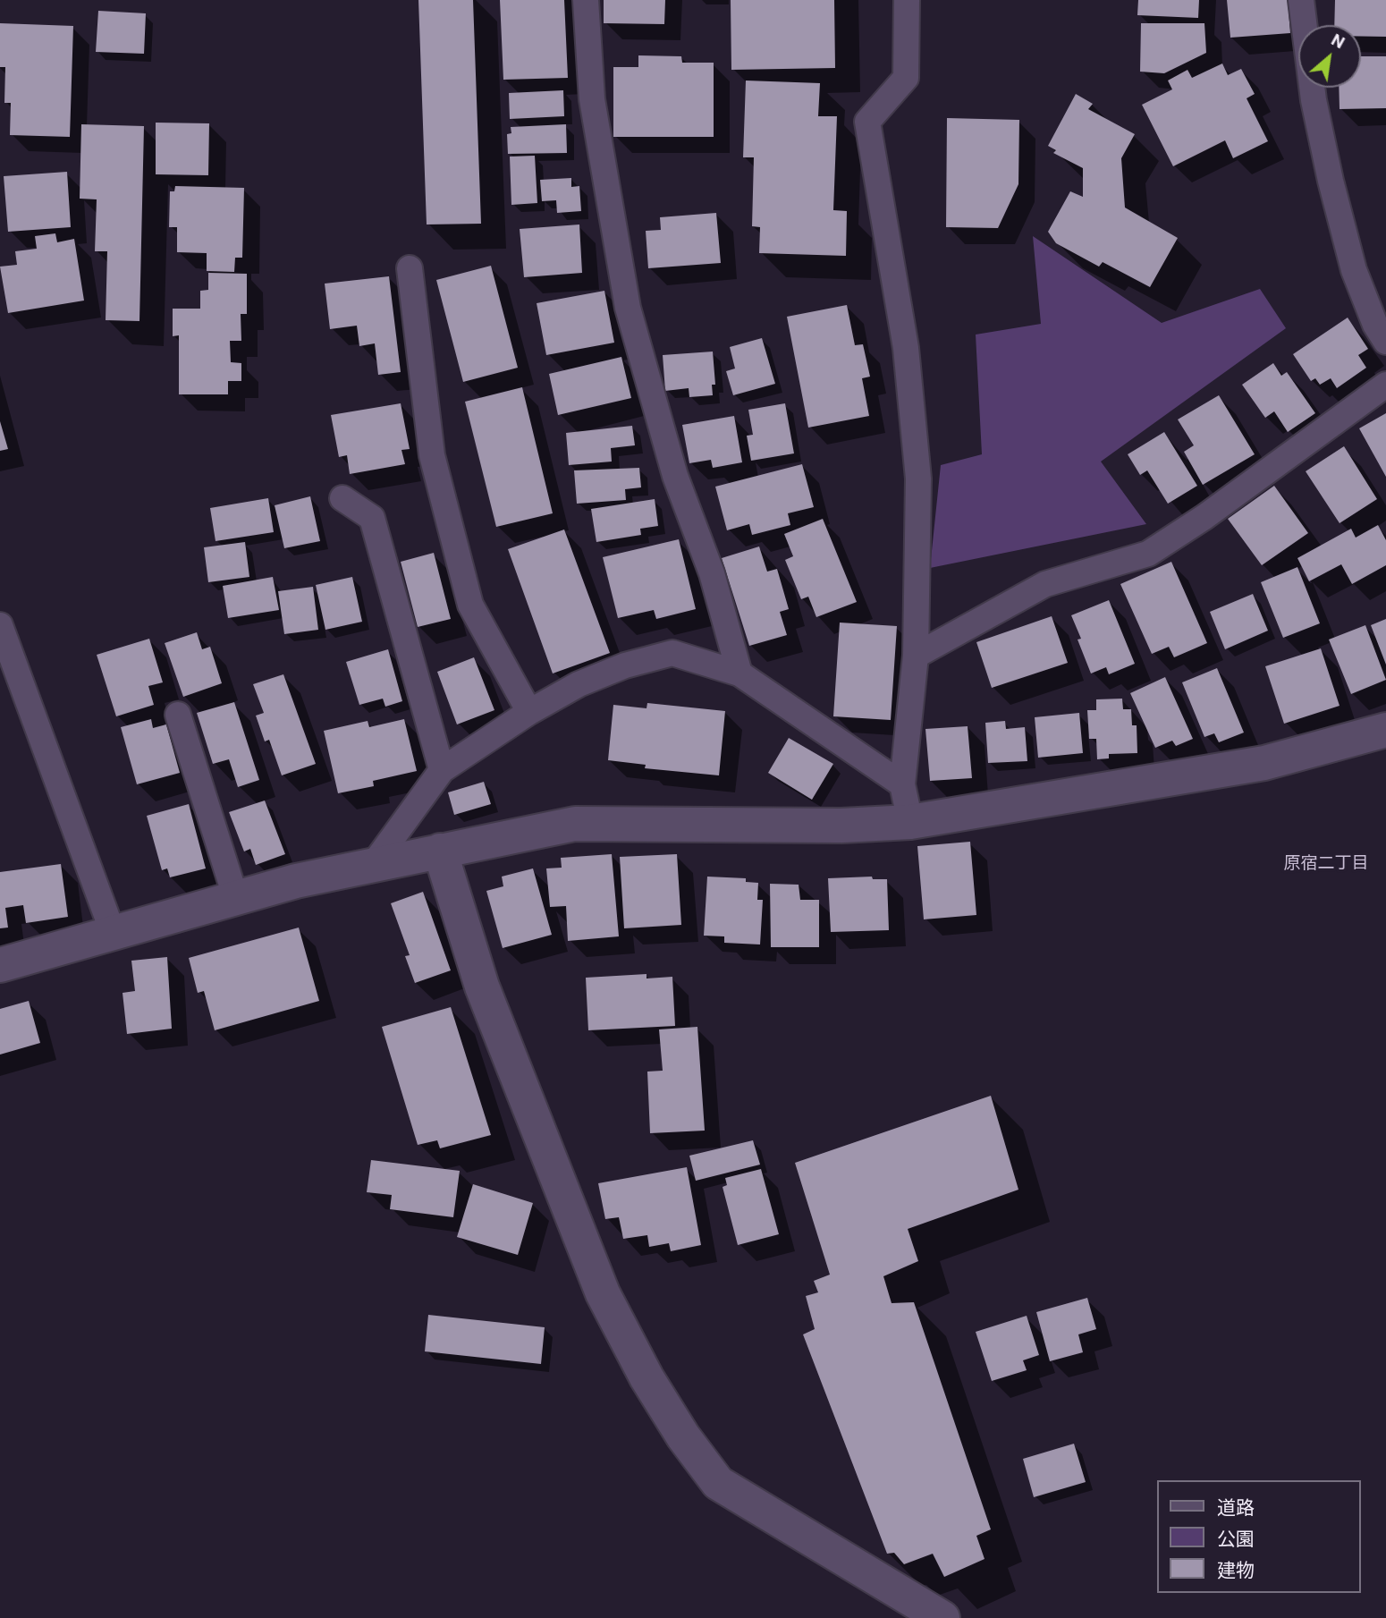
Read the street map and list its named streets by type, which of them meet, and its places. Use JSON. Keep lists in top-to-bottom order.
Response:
{
  "districts": ["原宿二丁目"],
  "legend": ["道路", "公園", "建物"],
  "north": "top right"
}
